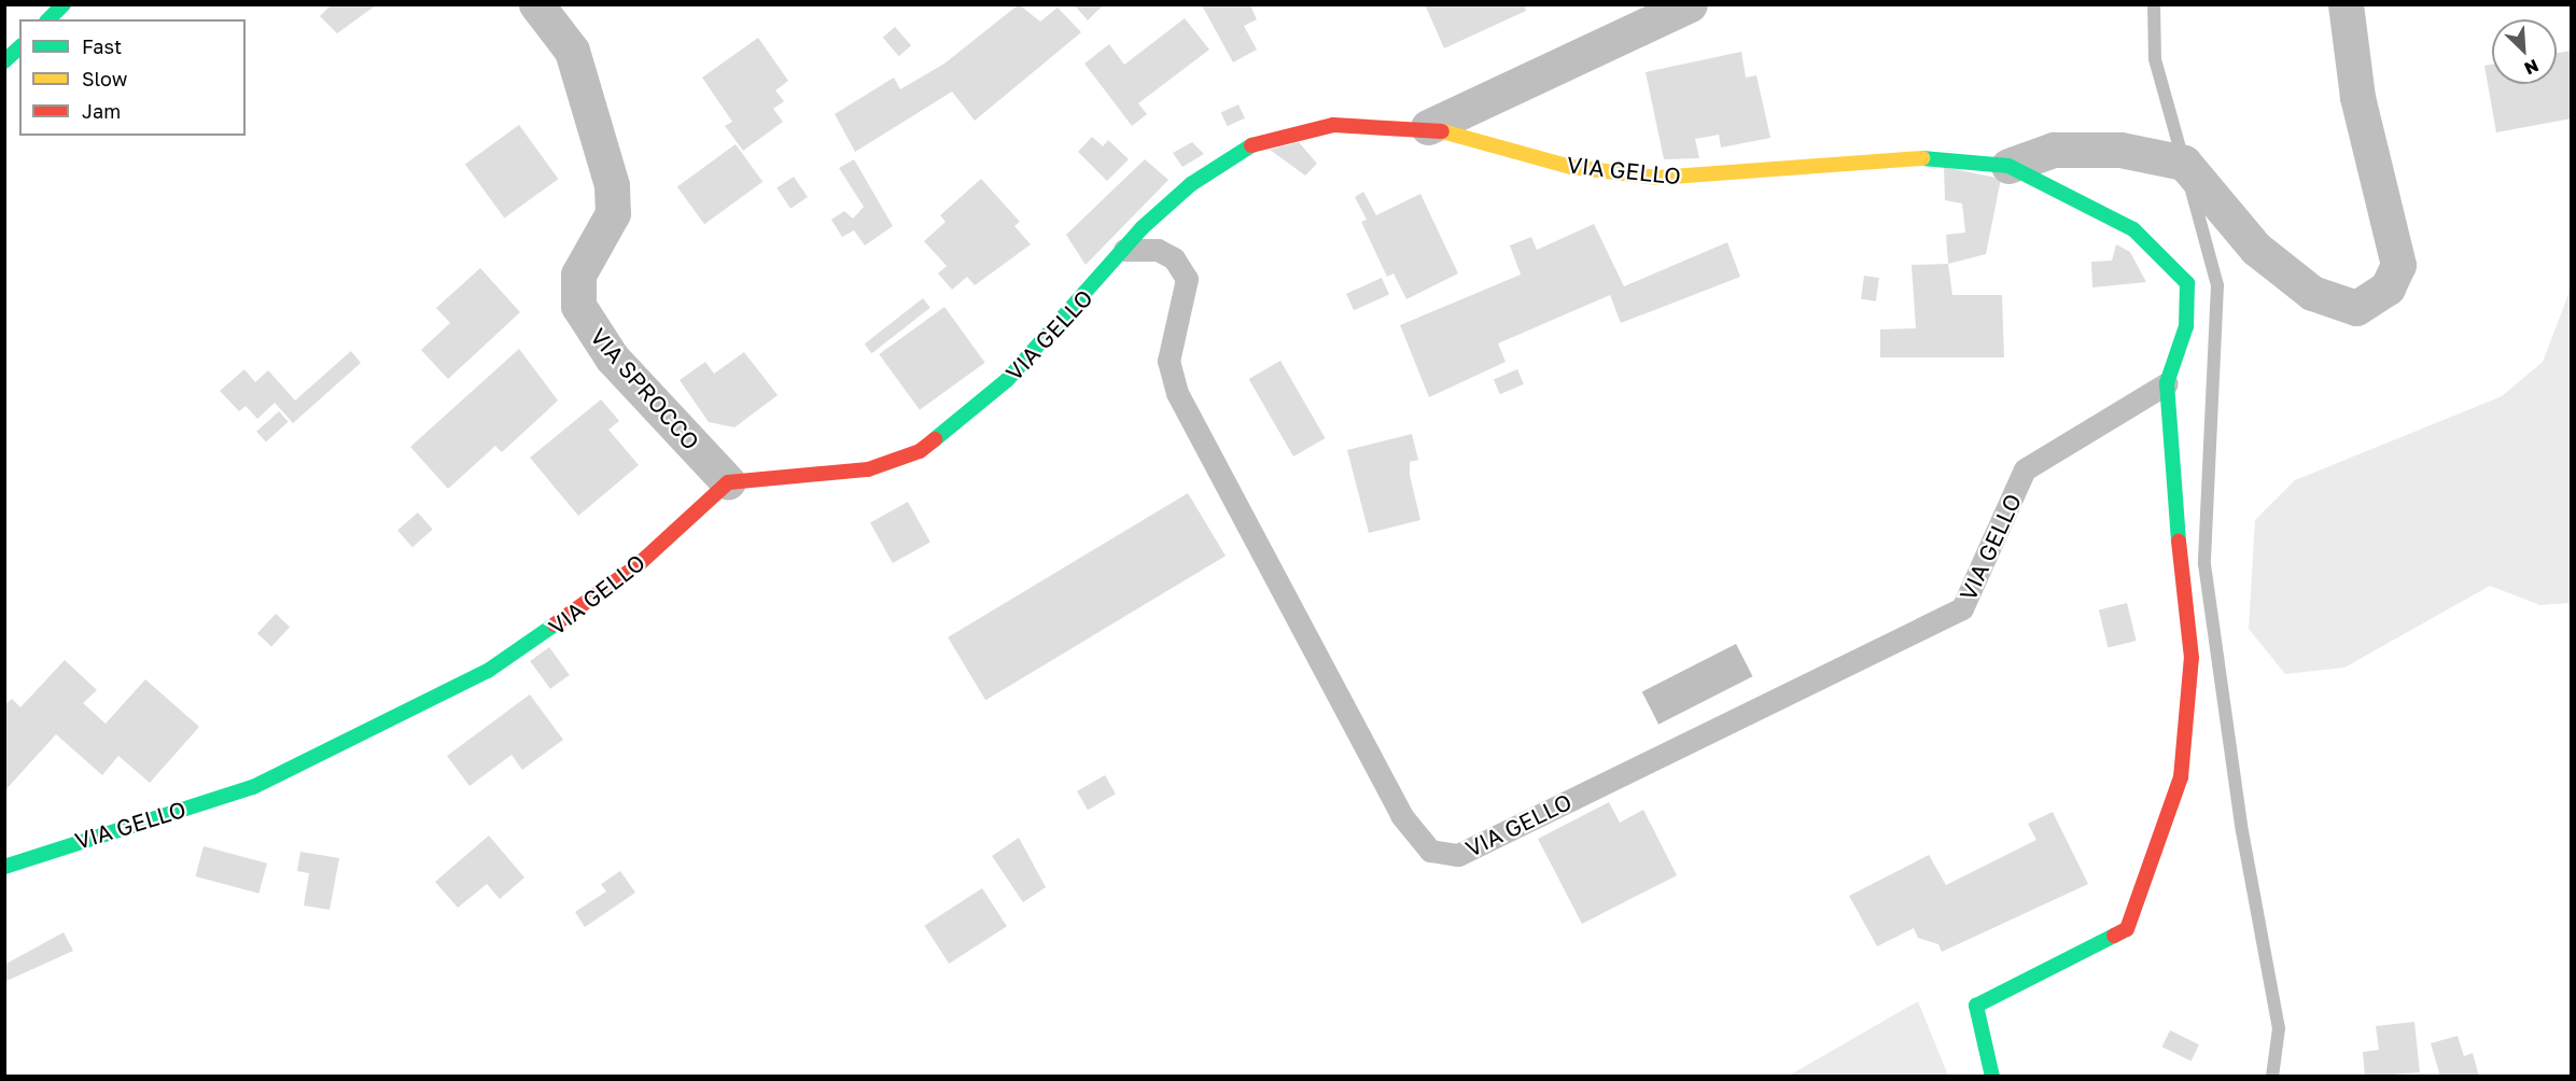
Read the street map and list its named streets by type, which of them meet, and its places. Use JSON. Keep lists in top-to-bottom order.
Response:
{
  "streets": {
    "street": ["VIA GELLO", "VIA SPROCCO"]
  },
  "crossings": [
    ["VIA GELLO", "VIA SPROCCO"]
  ],
  "legend": ["Fast", "Slow", "Jam"],
  "north": "bottom right"
}
